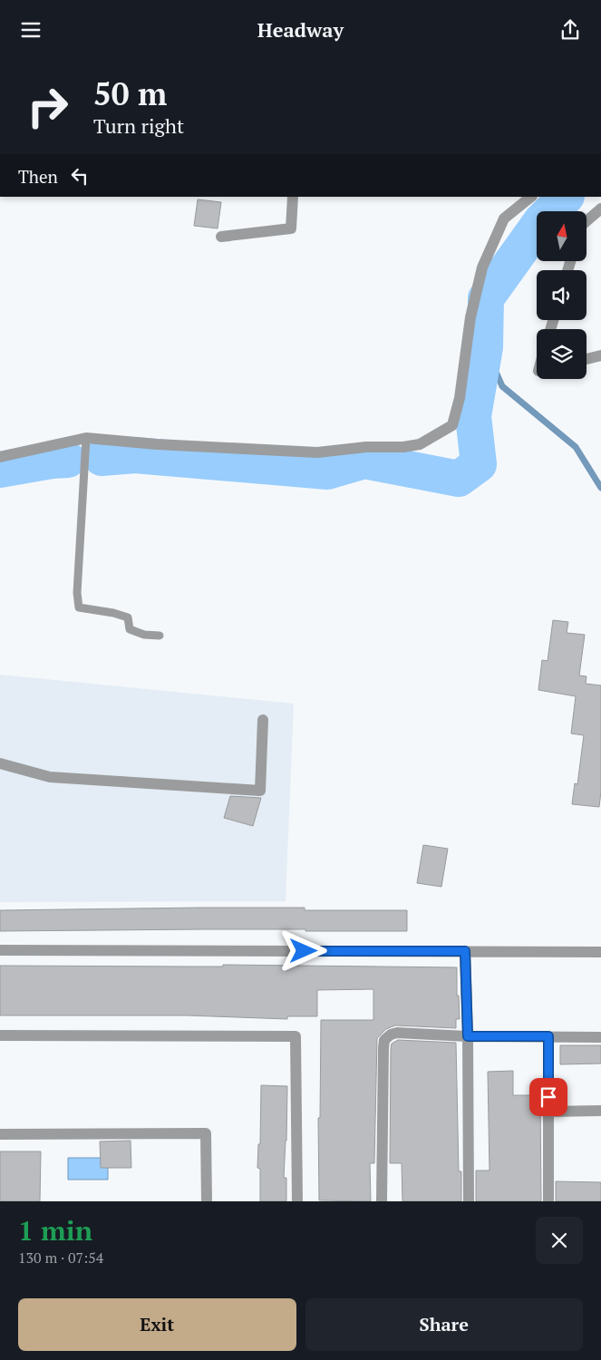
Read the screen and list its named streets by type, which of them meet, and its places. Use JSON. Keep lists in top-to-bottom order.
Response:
{
  "north": "top",
  "page": {
    "header": "Headway",
    "turn": ["50 m", "Turn right"],
    "then": "Then",
    "heading": ["1 min", "130 m · 07:54"],
    "buttons": ["Exit", "Share"]
  }
}
